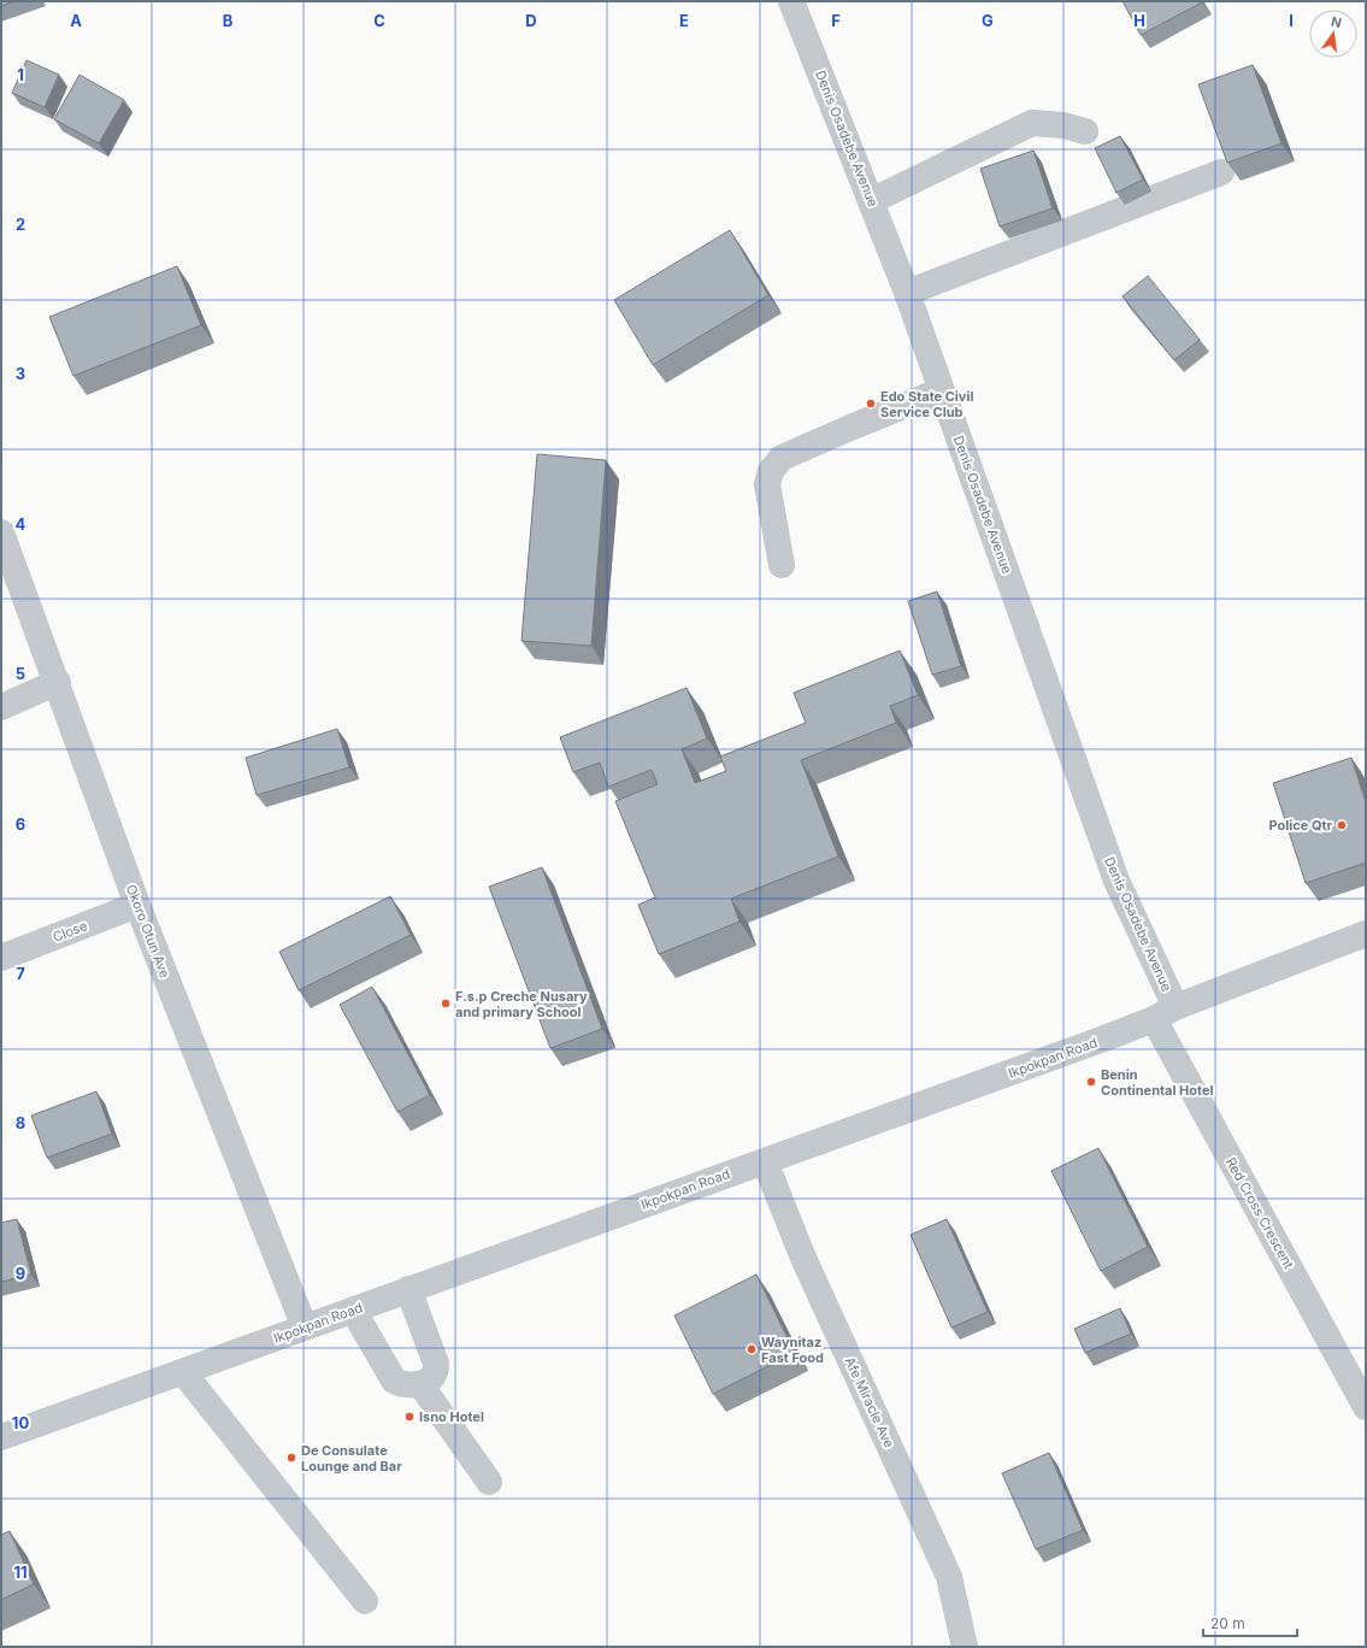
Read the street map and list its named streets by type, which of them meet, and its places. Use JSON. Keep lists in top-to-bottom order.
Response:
{
  "streets": {
    "street": [
      "Denis Osadebe Avenue",
      "Close",
      "Okoro Otun Ave",
      "Ikpokpan Road",
      "Red Cross Crescent",
      "Afe Miracle Ave"
    ]
  },
  "crossings": [
    ["Denis Osadebe Avenue", "Ikpokpan Road"],
    ["Denis Osadebe Avenue", "Red Cross Crescent"],
    ["Close", "Okoro Otun Ave"],
    ["Okoro Otun Ave", "Ikpokpan Road"],
    ["Ikpokpan Road", "Red Cross Crescent"],
    ["Ikpokpan Road", "Afe Miracle Ave"]
  ],
  "places": [
    "Edo State Civil Service Club",
    "Police Qtr",
    "F.s.p Creche Nusary and primary School",
    "Benin Continental Hotel",
    "Waynitaz Fast Food",
    "Isno Hotel",
    "De Consulate Lounge and Bar"
  ],
  "scale_bar": "20 m",
  "north": "top",
  "grid": {
    "columns": [
      "A",
      "B",
      "C",
      "D",
      "E",
      "F",
      "G",
      "H",
      "I"
    ],
    "rows": [
      "1",
      "2",
      "3",
      "4",
      "5",
      "6",
      "7",
      "8",
      "9",
      "10",
      "11"
    ]
  }
}
